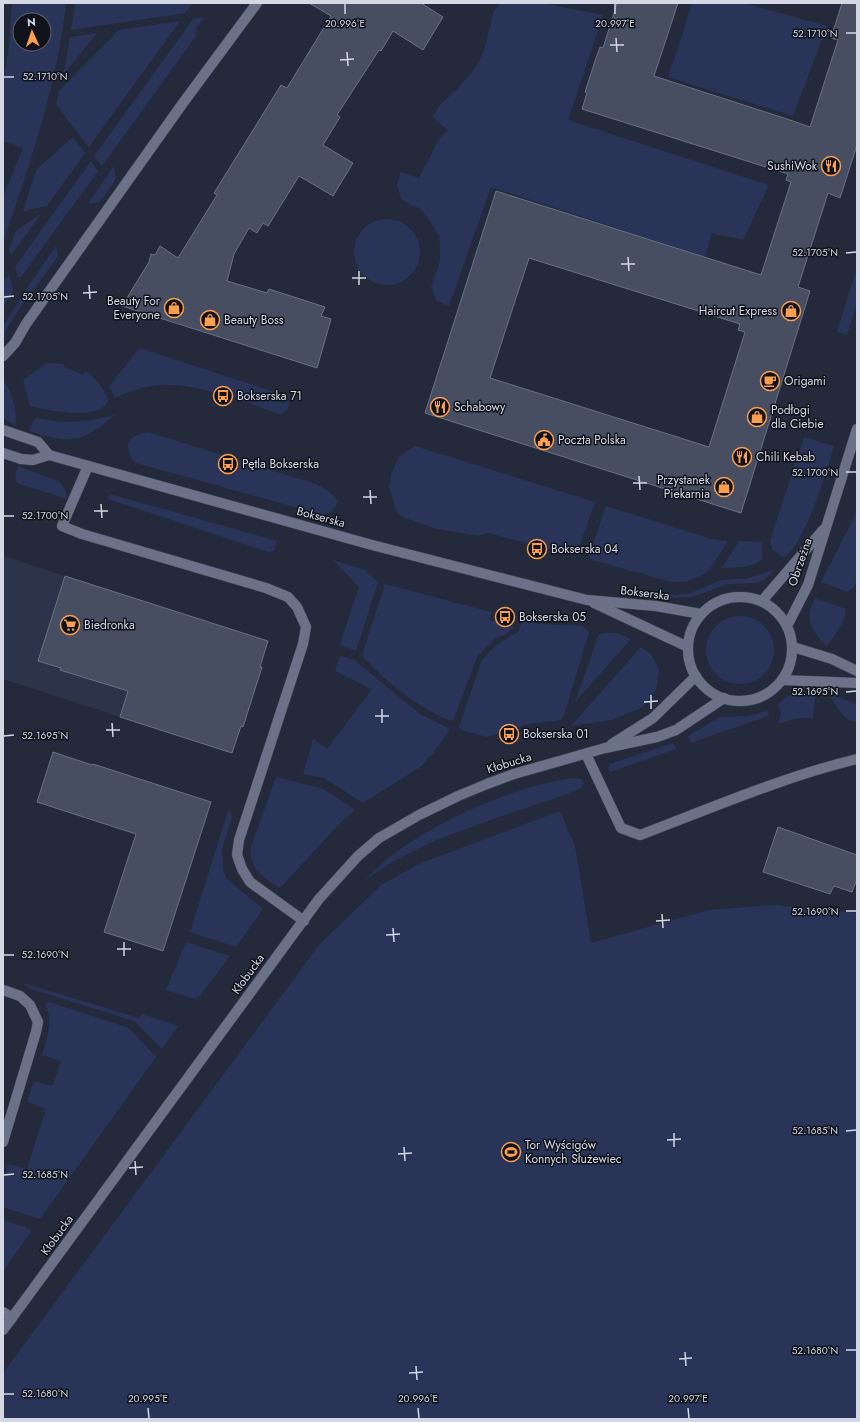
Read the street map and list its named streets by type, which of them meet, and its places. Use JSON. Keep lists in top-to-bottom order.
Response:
{
  "streets": {
    "street": ["Bokserska", "Obrzeżna", "Kłobucka"]
  },
  "crossings": [
    ["Bokserska", "Obrzeżna"],
    ["Bokserska", "Kłobucka"],
    ["Obrzeżna", "Kłobucka"]
  ],
  "places": {
    "restaurant": ["SushiWok", "Schabowy", "Chili Kebab"],
    "shop": [
      "Beauty For Everyone",
      "Haircut Express",
      "Beauty Boss",
      "Podłogi dla Ciebie",
      "Przystanek Piekarnia"
    ],
    "cafe": ["Origami"],
    "bus stop": [
      "Bokserska 71",
      "Pętla Bokserska",
      "Bokserska 04",
      "Bokserska 05",
      "Bokserska 01"
    ],
    "public building": ["Poczta Polska"],
    "supermarket": ["Biedronka"],
    "sports": ["Tor Wyścigów Konnych Służewiec"]
  },
  "north": "top",
  "coordinates": [
    "20.996°E",
    "20.997°E",
    "52.1710°N",
    "52.1705°N",
    "52.1700°N",
    "52.1695°N",
    "52.1690°N",
    "52.1685°N",
    "52.1680°N",
    "20.995°E"
  ]
}
